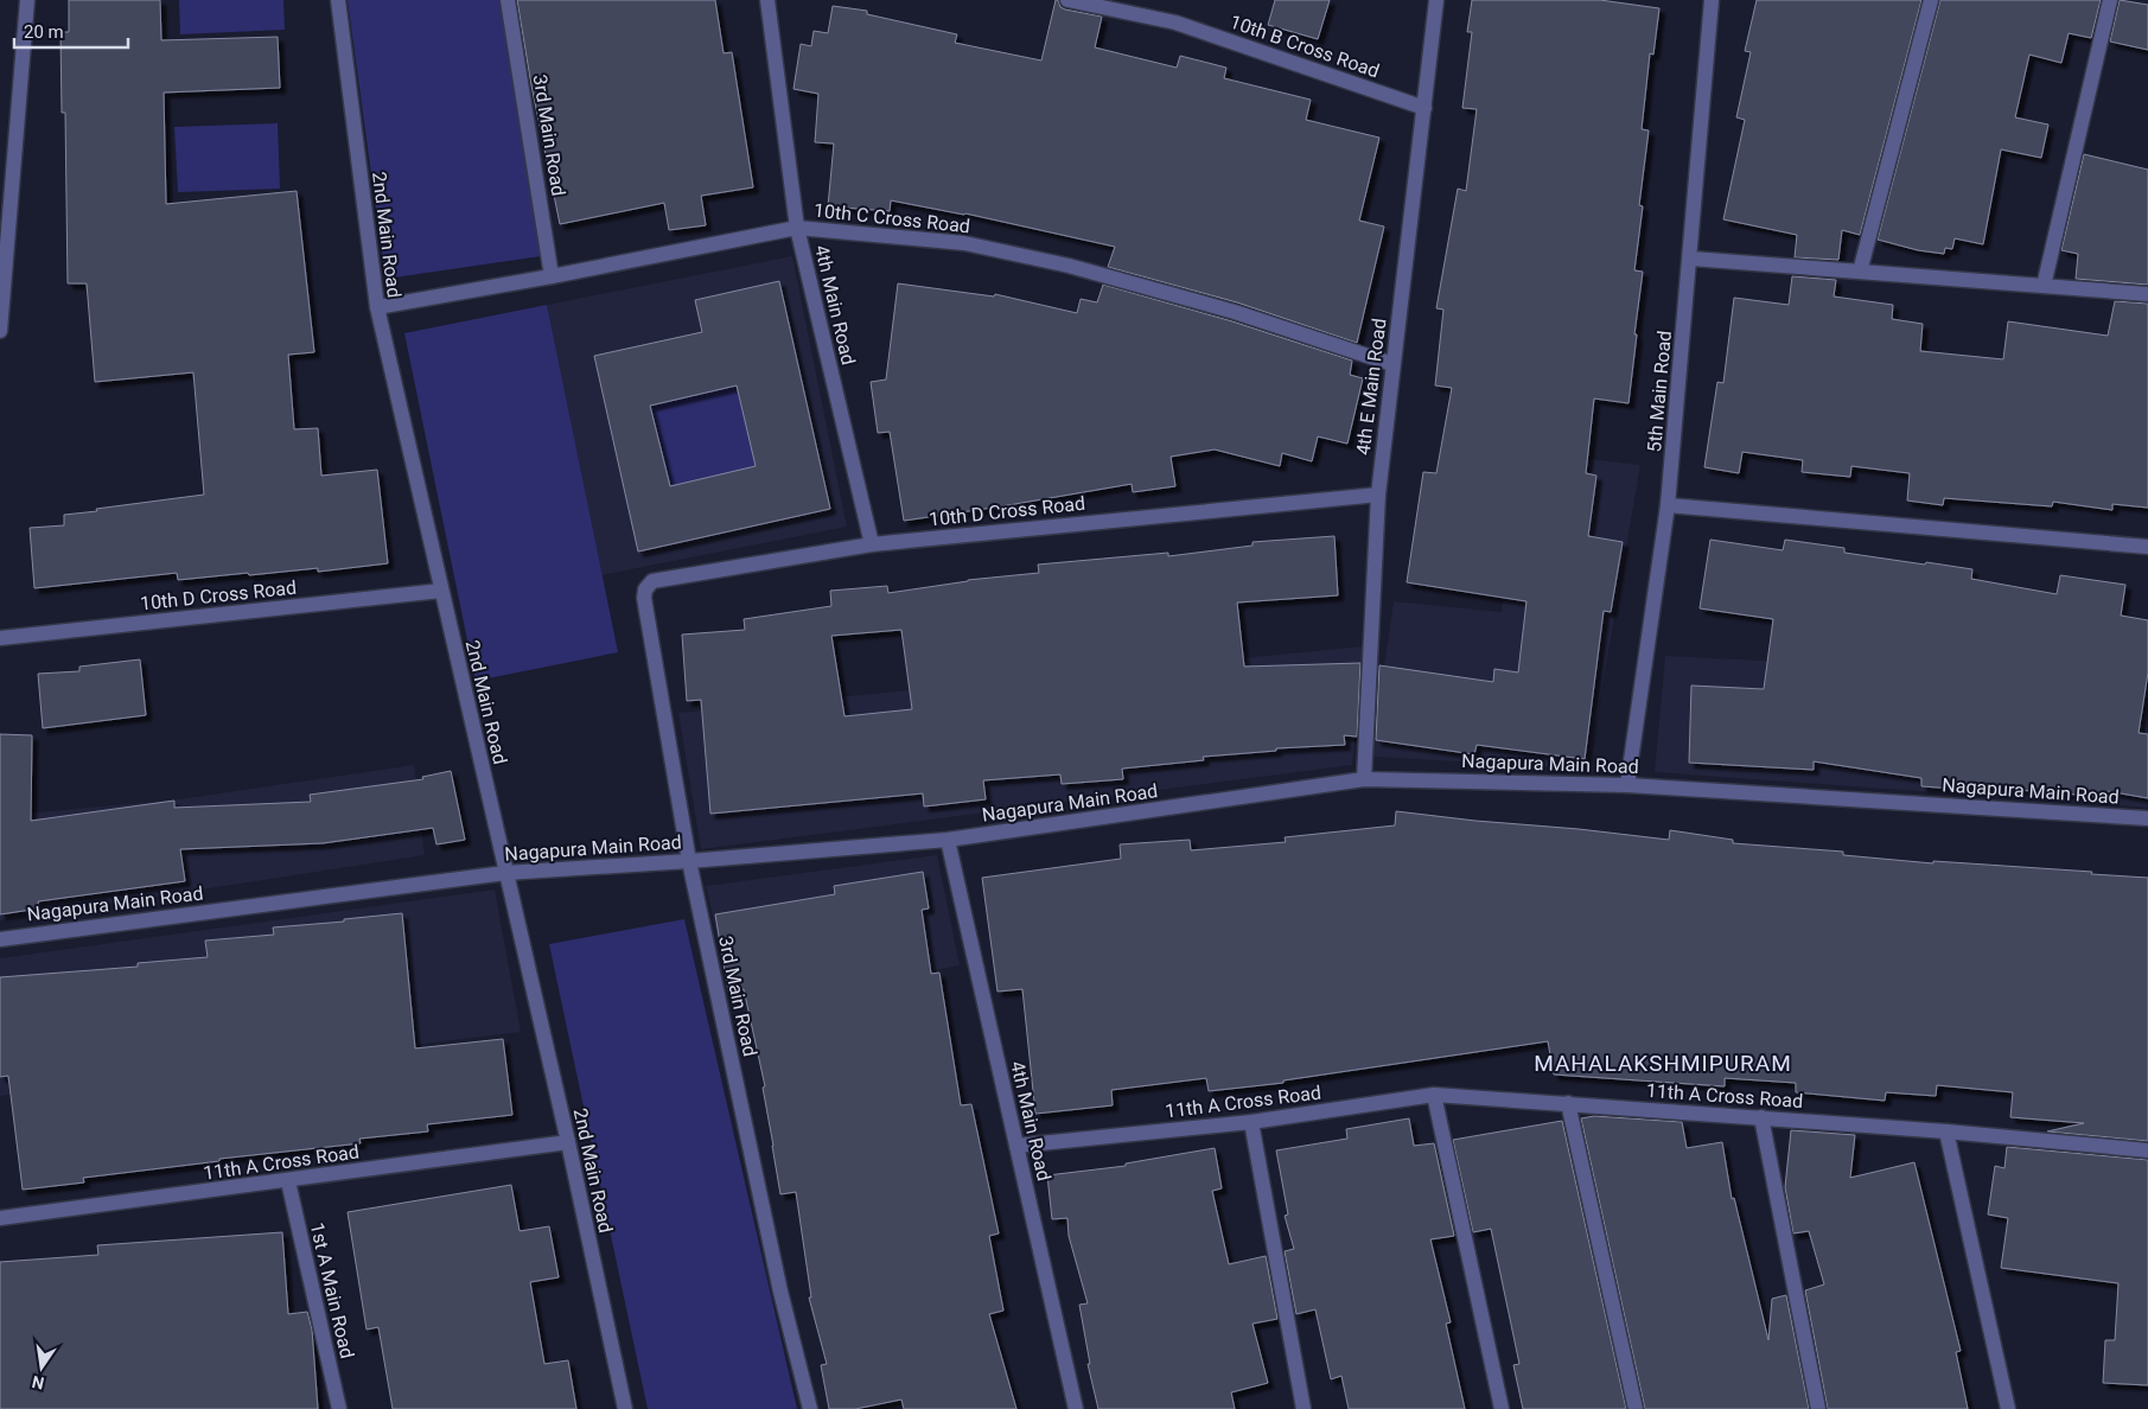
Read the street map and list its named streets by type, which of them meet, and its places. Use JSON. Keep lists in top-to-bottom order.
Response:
{
  "streets": {
    "street": [
      "10th B Cross Road",
      "3rd Main Road",
      "10th C Cross Road",
      "2nd Main Road",
      "4th Main Road",
      "4th E Main Road",
      "5th Main Road",
      "10th D Cross Road",
      "Nagapura Main Road",
      "11th A Cross Road",
      "1st A Main Road"
    ]
  },
  "crossings": [
    ["10th B Cross Road", "4th E Main Road"],
    ["3rd Main Road", "10th C Cross Road"],
    ["3rd Main Road", "10th D Cross Road"],
    ["3rd Main Road", "Nagapura Main Road"],
    ["10th C Cross Road", "2nd Main Road"],
    ["10th C Cross Road", "4th Main Road"],
    ["10th C Cross Road", "4th E Main Road"],
    ["2nd Main Road", "10th D Cross Road"],
    ["2nd Main Road", "Nagapura Main Road"],
    ["2nd Main Road", "11th A Cross Road"],
    ["4th Main Road", "10th D Cross Road"],
    ["4th Main Road", "Nagapura Main Road"],
    ["4th Main Road", "11th A Cross Road"],
    ["4th E Main Road", "10th D Cross Road"],
    ["4th E Main Road", "Nagapura Main Road"],
    ["5th Main Road", "Nagapura Main Road"],
    ["11th A Cross Road", "1st A Main Road"]
  ],
  "districts": ["MAHALAKSHMIPURAM"],
  "scale_bar": "20 m",
  "north": "bottom"
}
